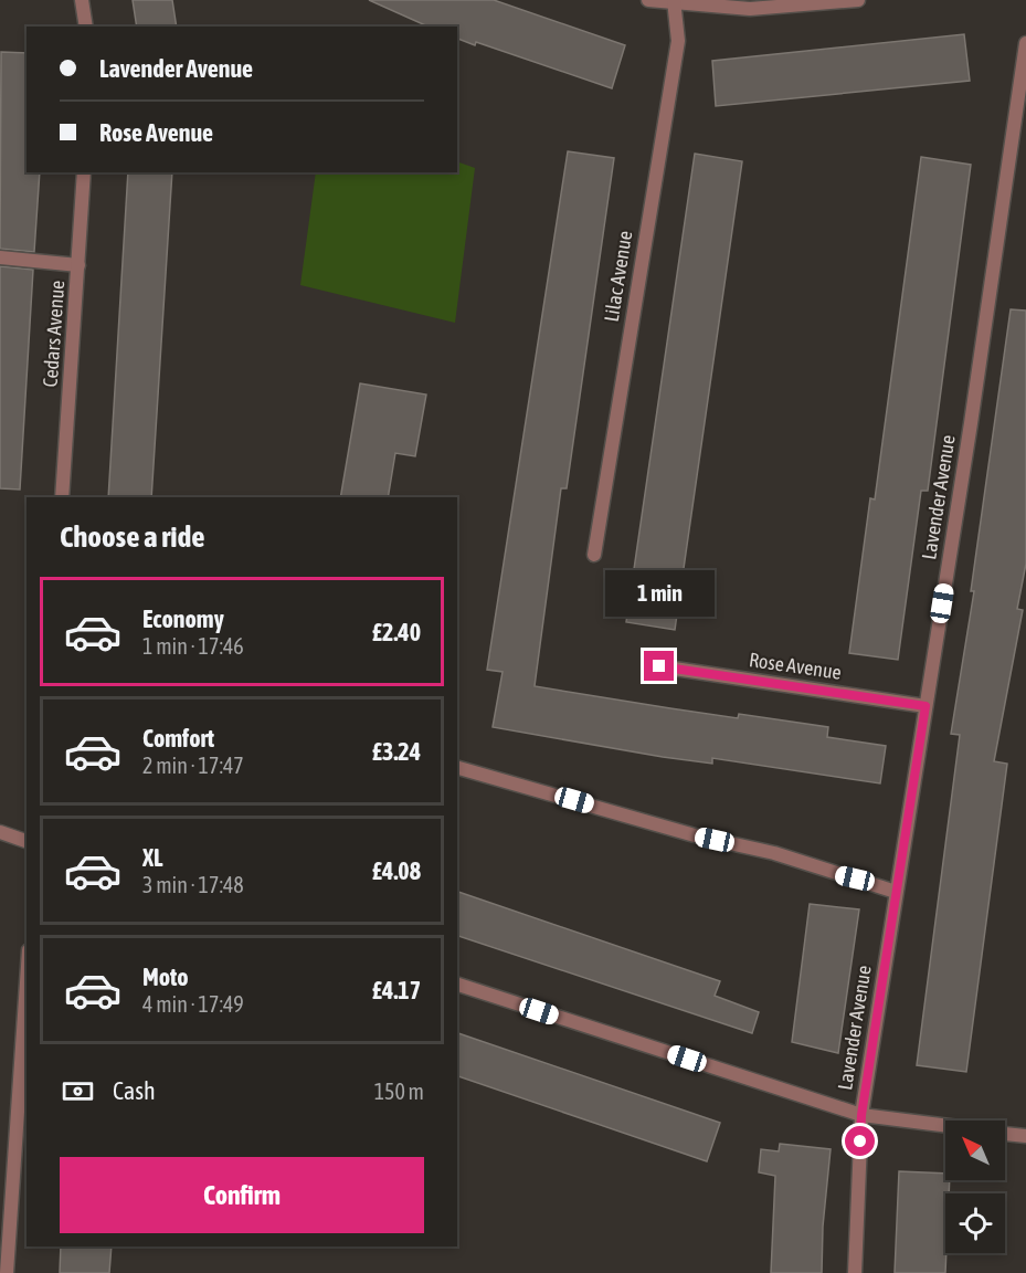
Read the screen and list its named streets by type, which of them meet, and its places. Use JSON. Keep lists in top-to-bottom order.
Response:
{
  "streets": {
    "street": [
      "Lilac Avenue",
      "Cedars Avenue",
      "Lavender Avenue",
      "Rose Avenue"
    ]
  },
  "crossings": [
    ["Lavender Avenue", "Rose Avenue"]
  ],
  "north": "top left",
  "page": {
    "banner": ["Lavender Avenue", "Rose Avenue"],
    "heading": "Choose a ride",
    "bubble": "1 min",
    "list": [
      {
        "name": "Economy",
        "note": "1 min · 17:46",
        "value": "£2.40"
      },
      {
        "name": "Comfort",
        "note": "2 min · 17:47",
        "value": "£3.24"
      },
      {
        "name": "XL",
        "note": "3 min · 17:48",
        "value": "£4.08"
      },
      {
        "name": "Moto",
        "note": "4 min · 17:49",
        "value": "£4.17"
      }
    ],
    "pay": ["Cash", "150 m"],
    "buttons": "Confirm"
  }
}
